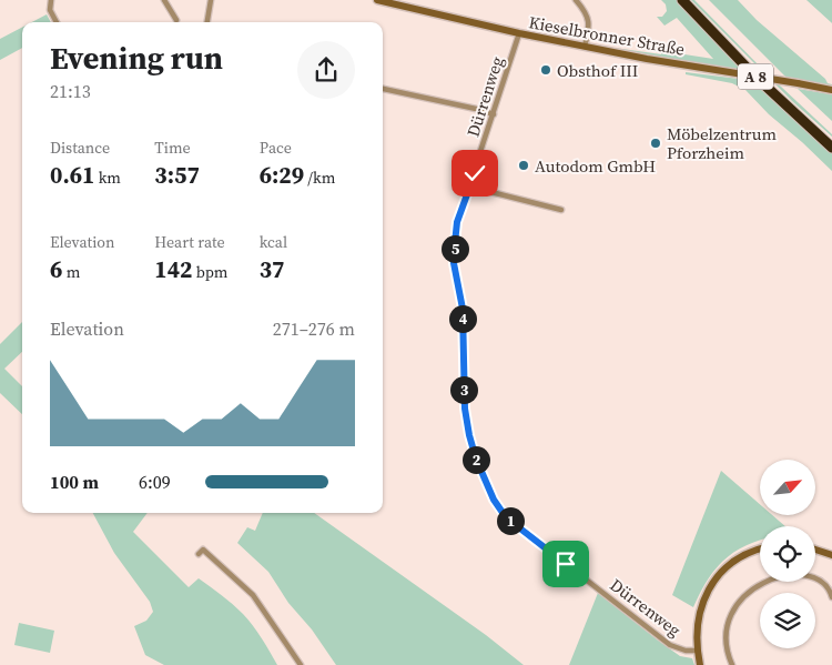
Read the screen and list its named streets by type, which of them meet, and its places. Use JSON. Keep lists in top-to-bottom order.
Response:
{
  "streets": {
    "highway": ["A 8"],
    "street": ["Kieselbronner Straße", "Dürrenweg"]
  },
  "crossings": [
    ["Kieselbronner Straße", "Dürrenweg"]
  ],
  "places": ["Obsthof III", "Möbelzentrum Pforzheim", "Autodom GmbH"],
  "north": "top right",
  "page": {
    "heading": ["Evening run", "21:13"],
    "stats": [
      ["Distance", "0.61 km"],
      ["Time", "3:57"],
      ["Pace", "6:29 /km"],
      ["Elevation", "6 m"],
      ["Heart rate", "142 bpm"],
      ["kcal", "37"]
    ],
    "pins": [
      "5",
      "4",
      "3",
      "2",
      "1"
    ],
    "chart": ["Elevation", "271–276 m"],
    "list": [
      {
        "name": "100 m",
        "note": "6:09"
      }
    ]
  }
}
